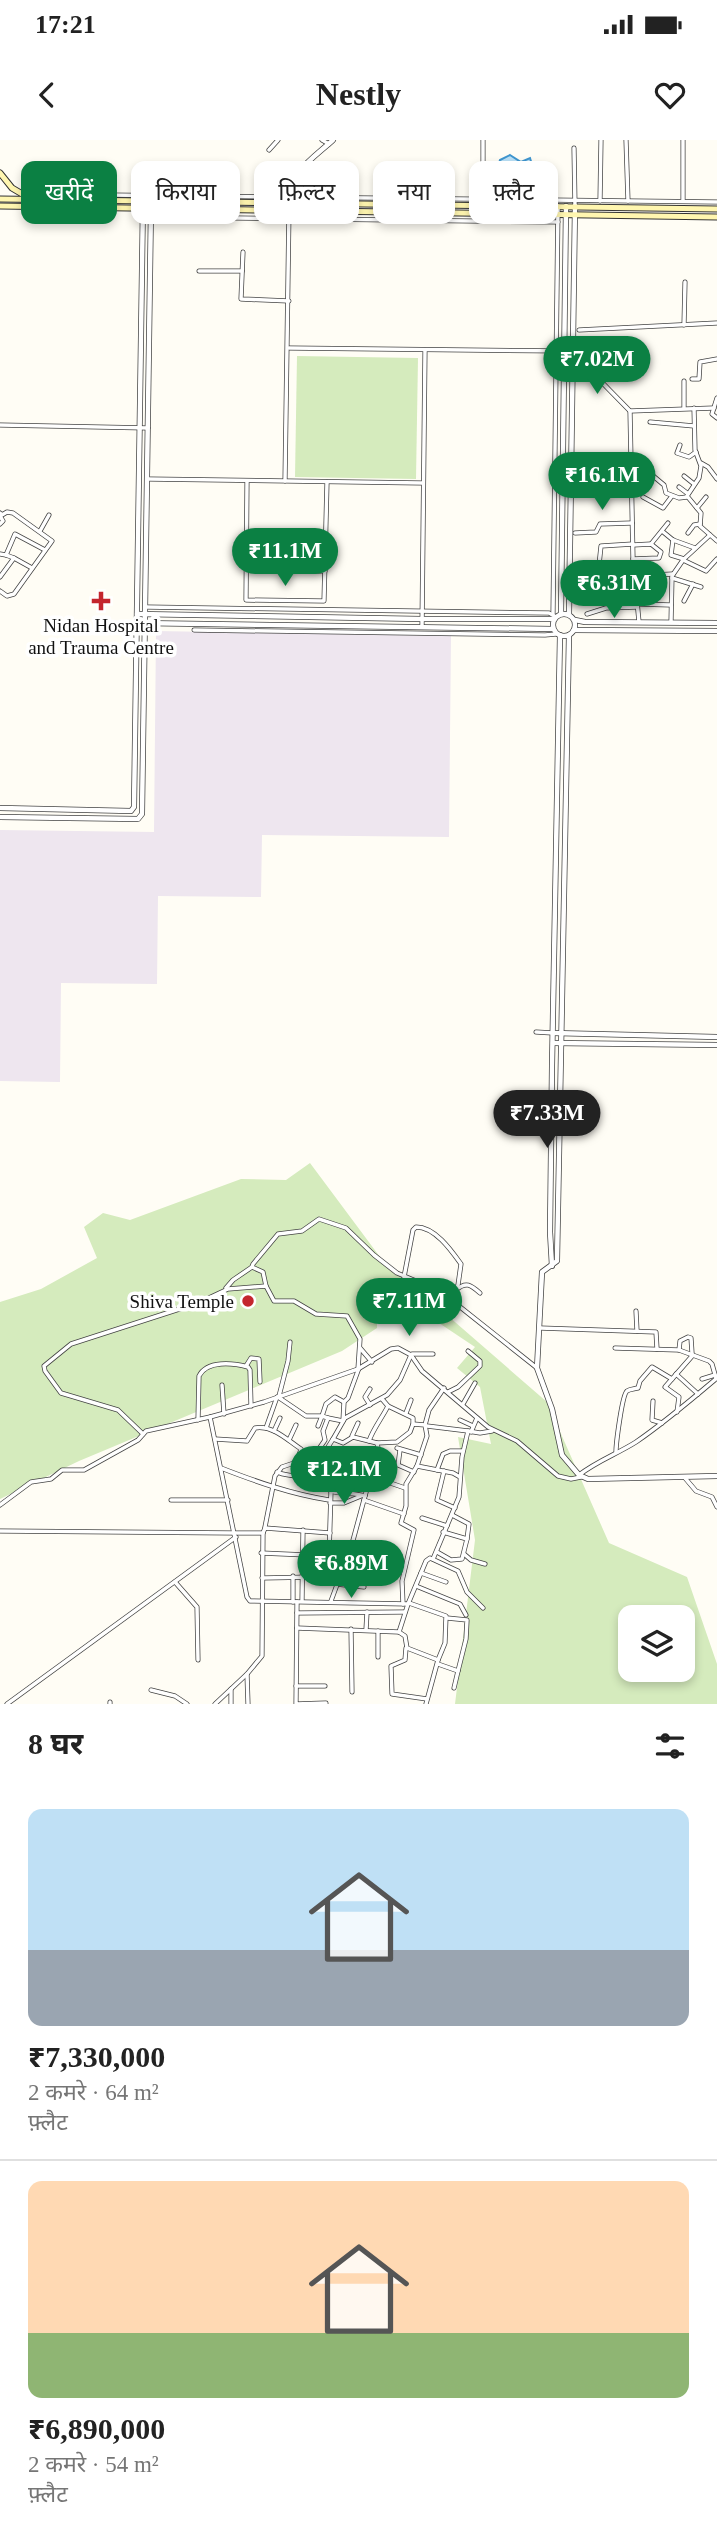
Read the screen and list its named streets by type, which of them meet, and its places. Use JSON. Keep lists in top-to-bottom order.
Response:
{
  "places": {
    "health": ["Nidan Hospital and Trauma Centre"],
    "other": ["Shiva Temple"]
  },
  "page": {
    "status": "17:21",
    "header": "Nestly",
    "chip": [
      "खरीदें",
      "किराया",
      "फ़िल्टर",
      "नया",
      "फ़्लैट"
    ],
    "price": [
      "₹7.02M",
      "₹16.1M",
      "₹11.1M",
      "₹6.31M",
      "₹7.33M",
      "₹7.11M",
      "₹12.1M",
      "₹6.89M"
    ],
    "heading": "8 घर",
    "list": [
      {
        "name": "₹7,330,000",
        "note": "2 कमरे · 64 m² · फ़्लैट"
      },
      {
        "name": "₹6,890,000",
        "note": "2 कमरे · 54 m² · फ़्लैट"
      }
    ]
  }
}
